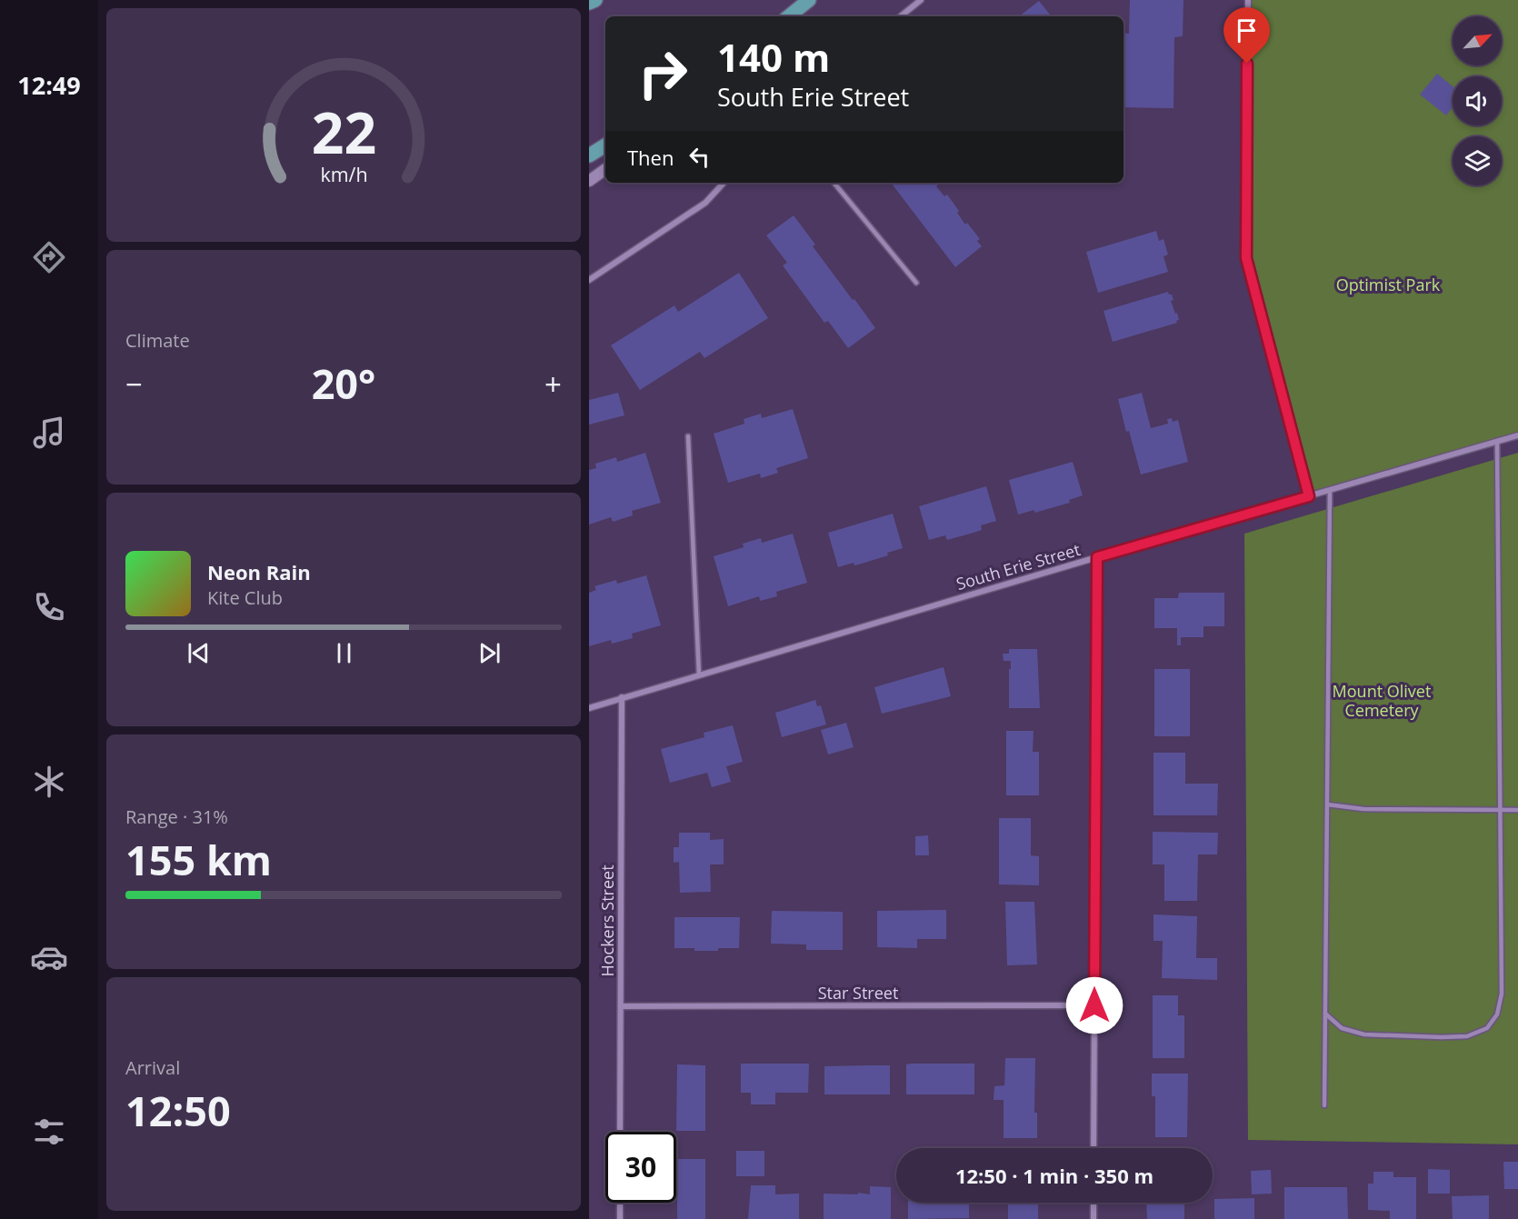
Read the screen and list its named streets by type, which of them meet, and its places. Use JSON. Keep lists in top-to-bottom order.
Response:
{
  "streets": {
    "street": ["South Erie Street", "Hockers Street", "Star Street"]
  },
  "crossings": [
    ["South Erie Street", "Hockers Street"],
    ["Hockers Street", "Star Street"]
  ],
  "parks": ["Optimist Park", "Mount Olivet Cemetery"],
  "north": "top right",
  "page": {
    "tabs": "12:49",
    "turn": ["140 m", "South Erie Street"],
    "then": "Then",
    "tile": [
      "Climate",
      ["Range · 31%", "155 km"],
      ["Arrival", "12:50"]
    ],
    "heat": ["−", "20°", "+"],
    "song": ["Neon Rain", "Kite Club"],
    "limit": "30",
    "trip": "12:50 · 1 min · 350 m",
    "gauge": ["22", "km/h"]
  }
}
